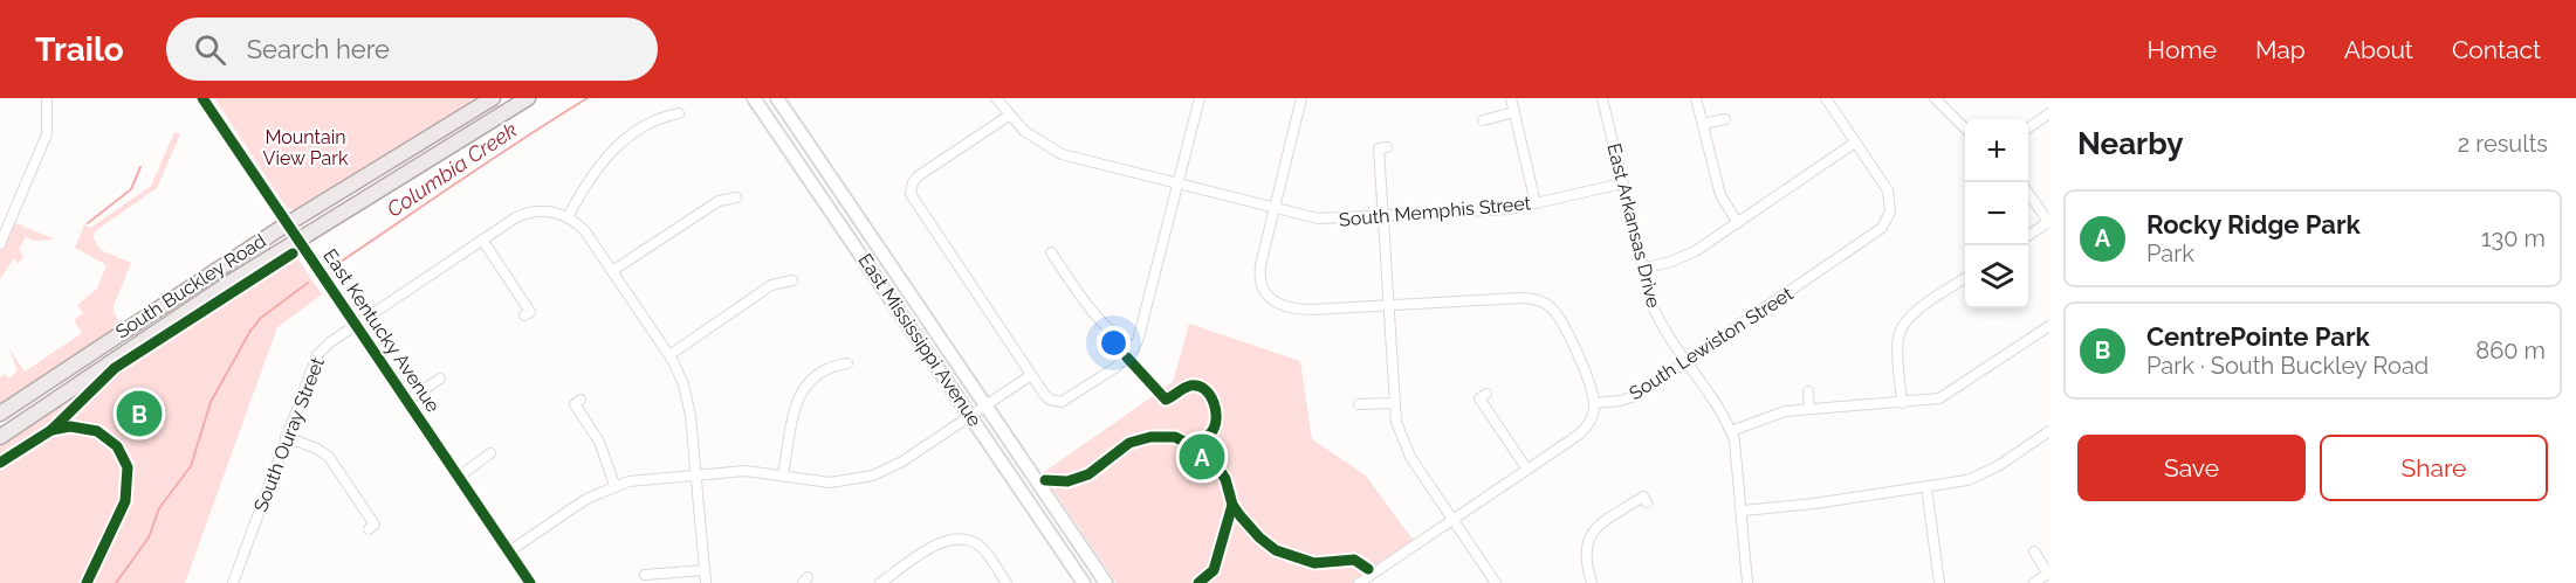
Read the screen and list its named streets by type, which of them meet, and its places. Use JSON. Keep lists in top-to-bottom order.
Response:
{
  "streets": {
    "main road": ["South Buckley Road", "East Mississippi Avenue"],
    "street": [
      "South Memphis Street",
      "East Arkansas Drive",
      "East Kentucky Avenue",
      "South Lewiston Street",
      "South Ouray Street"
    ]
  },
  "crossings": [
    ["South Memphis Street", "East Arkansas Drive"],
    ["East Arkansas Drive", "South Lewiston Street"],
    ["South Buckley Road", "East Kentucky Avenue"],
    ["East Kentucky Avenue", "South Ouray Street"]
  ],
  "water": ["Columbia Creek"],
  "parks": ["Mountain View Park"],
  "page": {
    "header": "Trailo",
    "search": "Search here",
    "nav": [
      "Home",
      "Map",
      "About",
      "Contact"
    ],
    "heading": ["Nearby", "2 results"],
    "map_buttons": ["+", "−"],
    "list": [
      {
        "mark": "A",
        "name": "Rocky Ridge Park",
        "note": "Park",
        "value": "130 m"
      },
      {
        "mark": "B",
        "name": "CentrePointe Park",
        "note": "Park · South Buckley Road",
        "value": "860 m"
      }
    ],
    "pins": ["B", "A"],
    "buttons": ["Save", "Share"]
  }
}
